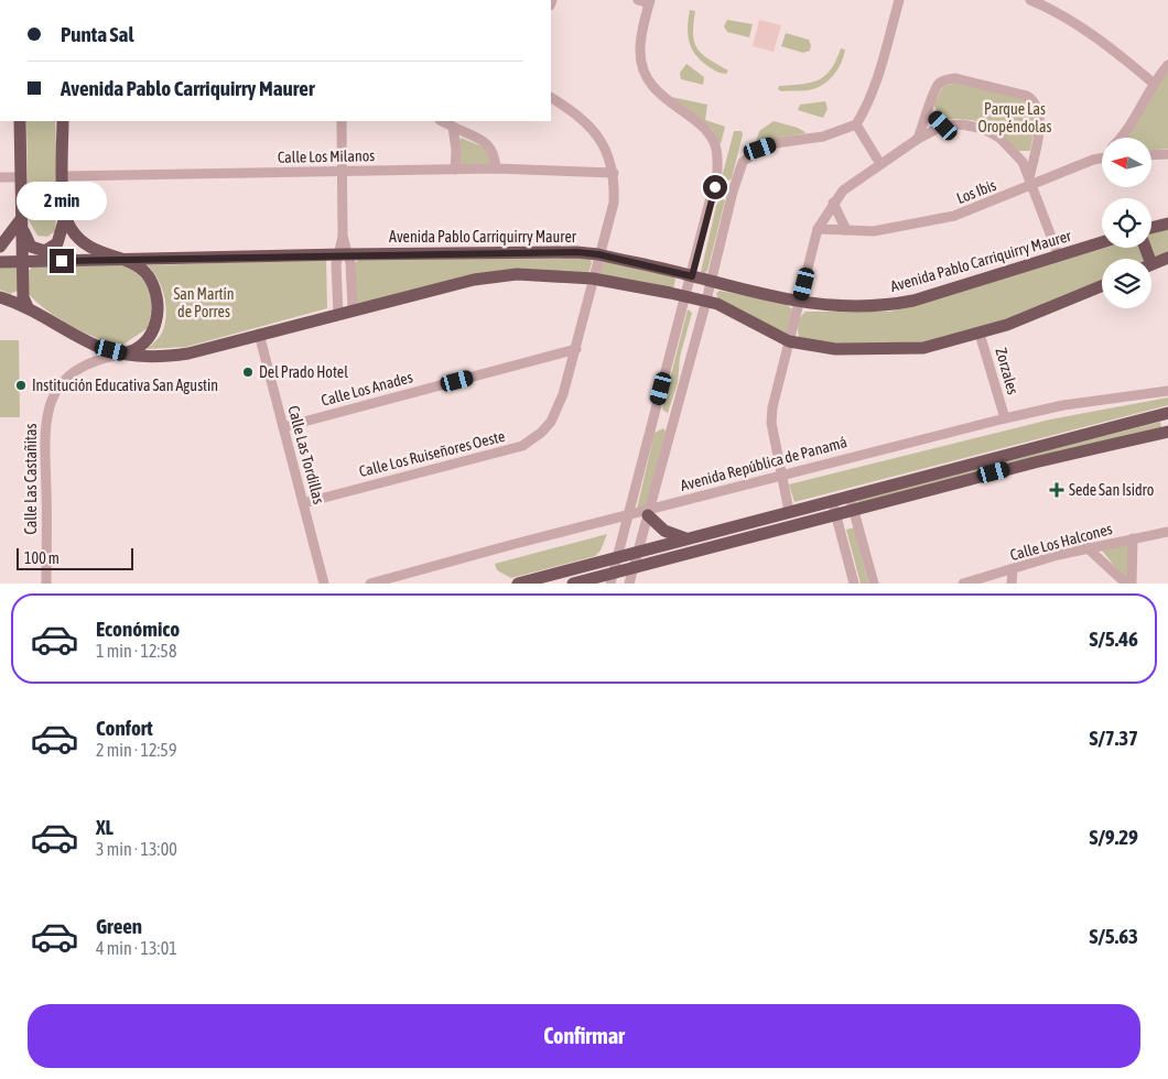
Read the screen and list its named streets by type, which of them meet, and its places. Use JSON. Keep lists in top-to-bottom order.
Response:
{
  "streets": {
    "main road": ["Avenida Pablo Carriquirry Maurer"],
    "street": [
      "Calle Los Milanos",
      "Los Ibis",
      "Zorzales",
      "Calle Los Anades",
      "Calle Los Ruiseñores Oeste",
      "Calle Las Tordillas",
      "Avenida República de Panamá",
      "Calle Las Castañitas",
      "Calle Los Halcones"
    ]
  },
  "crossings": [
    ["Calle Los Milanos", "Calle Los Ruiseñores Oeste"],
    ["Avenida Pablo Carriquirry Maurer", "Calle Los Ruiseñores Oeste"],
    ["Zorzales", "Avenida República de Panamá"],
    ["Calle Los Anades", "Calle Los Ruiseñores Oeste"],
    ["Calle Los Anades", "Calle Las Tordillas"],
    ["Calle Los Ruiseñores Oeste", "Calle Las Tordillas"]
  ],
  "parks": ["Parque Las Oropéndolas", "San Martín de Porres"],
  "places": {
    "other": ["Del Prado Hotel", "Institución Educativa San Agustin"],
    "health": ["Sede San Isidro"]
  },
  "scale_bar": "100 m",
  "north": "left",
  "page": {
    "banner": ["Punta Sal", "Avenida Pablo Carriquirry Maurer"],
    "bubble": "2 min",
    "scale": "100 m",
    "list": [
      {
        "name": "Económico",
        "note": "1 min · 12:58",
        "value": "S/5.46"
      },
      {
        "name": "Confort",
        "note": "2 min · 12:59",
        "value": "S/7.37"
      },
      {
        "name": "XL",
        "note": "3 min · 13:00",
        "value": "S/9.29"
      },
      {
        "name": "Green",
        "note": "4 min · 13:01",
        "value": "S/5.63"
      }
    ],
    "buttons": "Confirmar"
  }
}
